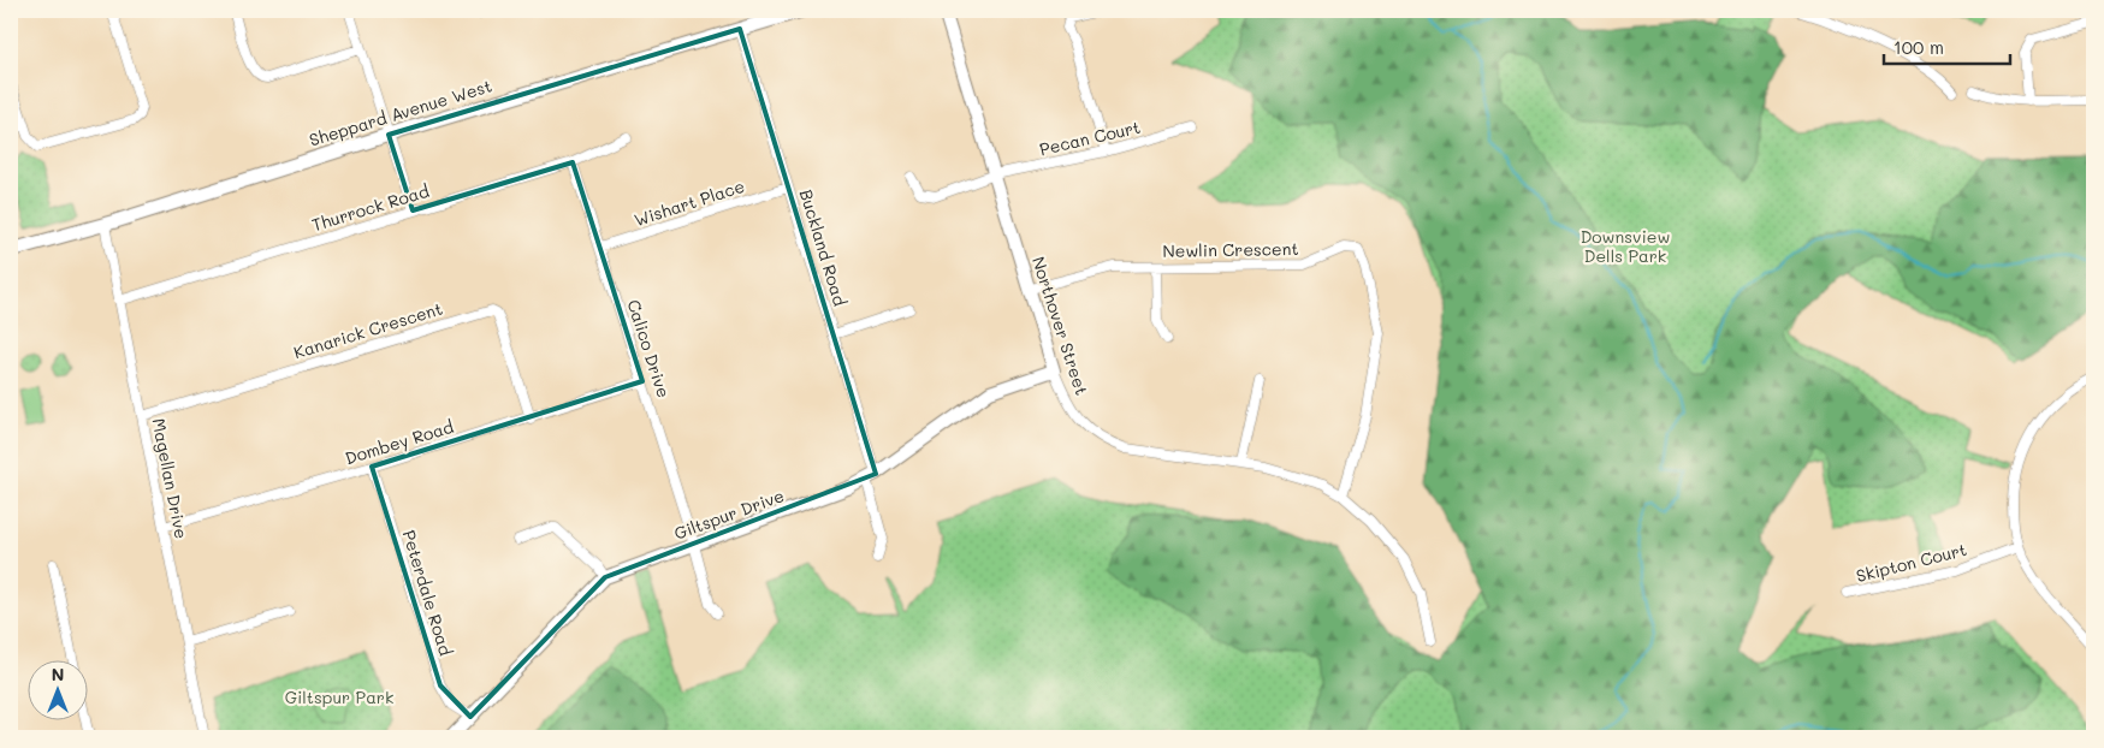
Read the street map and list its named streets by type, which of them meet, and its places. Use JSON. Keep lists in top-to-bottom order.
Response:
{
  "streets": {
    "main road": ["Sheppard Avenue West"],
    "street": [
      "Pecan Court",
      "Wishart Place",
      "Thurrock Road",
      "Buckland Road",
      "Newlin Crescent",
      "Northover Street",
      "Kanarick Crescent",
      "Calico Drive",
      "Dombey Road",
      "Magellan Drive",
      "Giltspur Drive",
      "Skipton Court",
      "Peterdale Road"
    ]
  },
  "crossings": [
    ["Sheppard Avenue West", "Buckland Road"],
    ["Sheppard Avenue West", "Magellan Drive"],
    ["Pecan Court", "Northover Street"],
    ["Wishart Place", "Buckland Road"],
    ["Wishart Place", "Calico Drive"],
    ["Thurrock Road", "Calico Drive"],
    ["Thurrock Road", "Magellan Drive"],
    ["Buckland Road", "Giltspur Drive"],
    ["Newlin Crescent", "Northover Street"],
    ["Northover Street", "Giltspur Drive"],
    ["Kanarick Crescent", "Dombey Road"],
    ["Kanarick Crescent", "Magellan Drive"],
    ["Calico Drive", "Dombey Road"],
    ["Calico Drive", "Giltspur Drive"],
    ["Dombey Road", "Magellan Drive"],
    ["Dombey Road", "Peterdale Road"],
    ["Giltspur Drive", "Peterdale Road"]
  ],
  "parks": ["Downsview Dells Park", "Giltspur Park"],
  "scale_bar": "100 m",
  "north": "top"
}
